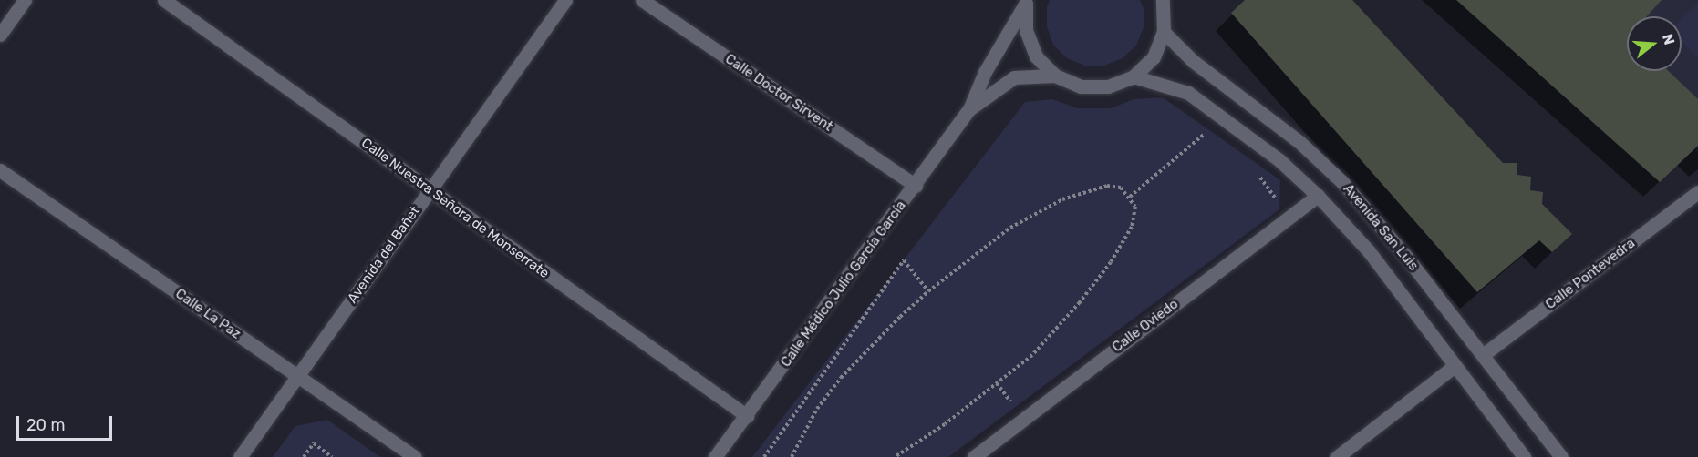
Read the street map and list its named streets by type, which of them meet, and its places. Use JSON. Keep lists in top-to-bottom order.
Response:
{
  "streets": {
    "street": [
      "Calle Doctor Sirvent",
      "Calle Nuestra Señora de Monserrate",
      "Avenida San Luis",
      "Avenida del Bañet",
      "Calle Pontevedra",
      "Calle Médico Julio García García",
      "Calle La Paz",
      "Calle Oviedo"
    ]
  },
  "crossings": [
    ["Calle Doctor Sirvent", "Calle Médico Julio García García"],
    ["Calle Nuestra Señora de Monserrate", "Avenida del Bañet"],
    ["Calle Nuestra Señora de Monserrate", "Calle Médico Julio García García"],
    ["Avenida San Luis", "Calle Pontevedra"],
    ["Avenida San Luis", "Calle Oviedo"],
    ["Avenida del Bañet", "Calle La Paz"]
  ],
  "scale_bar": "20 m",
  "north": "right"
}
